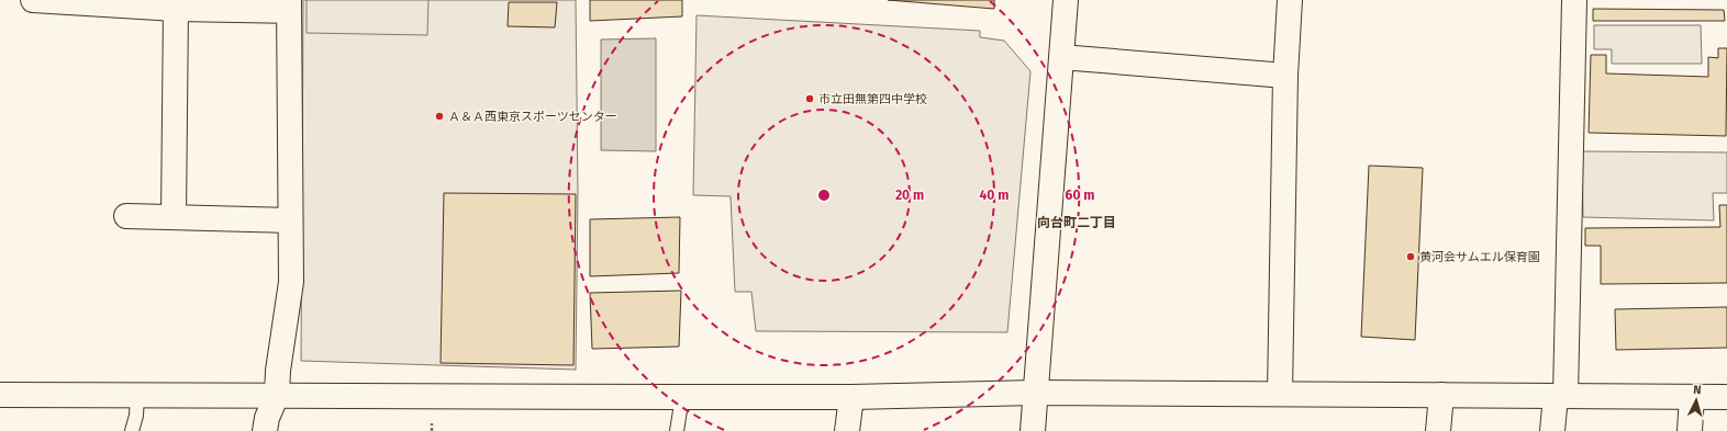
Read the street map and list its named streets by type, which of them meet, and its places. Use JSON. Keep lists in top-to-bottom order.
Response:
{
  "districts": ["向台町二丁目"],
  "places": ["市立田無第四中学校", "Ａ＆Ａ西東京スポーツセンター", "黄河会サムエル保育園"],
  "north": "top",
  "rings": ["20 m", "40 m", "60 m"]
}
